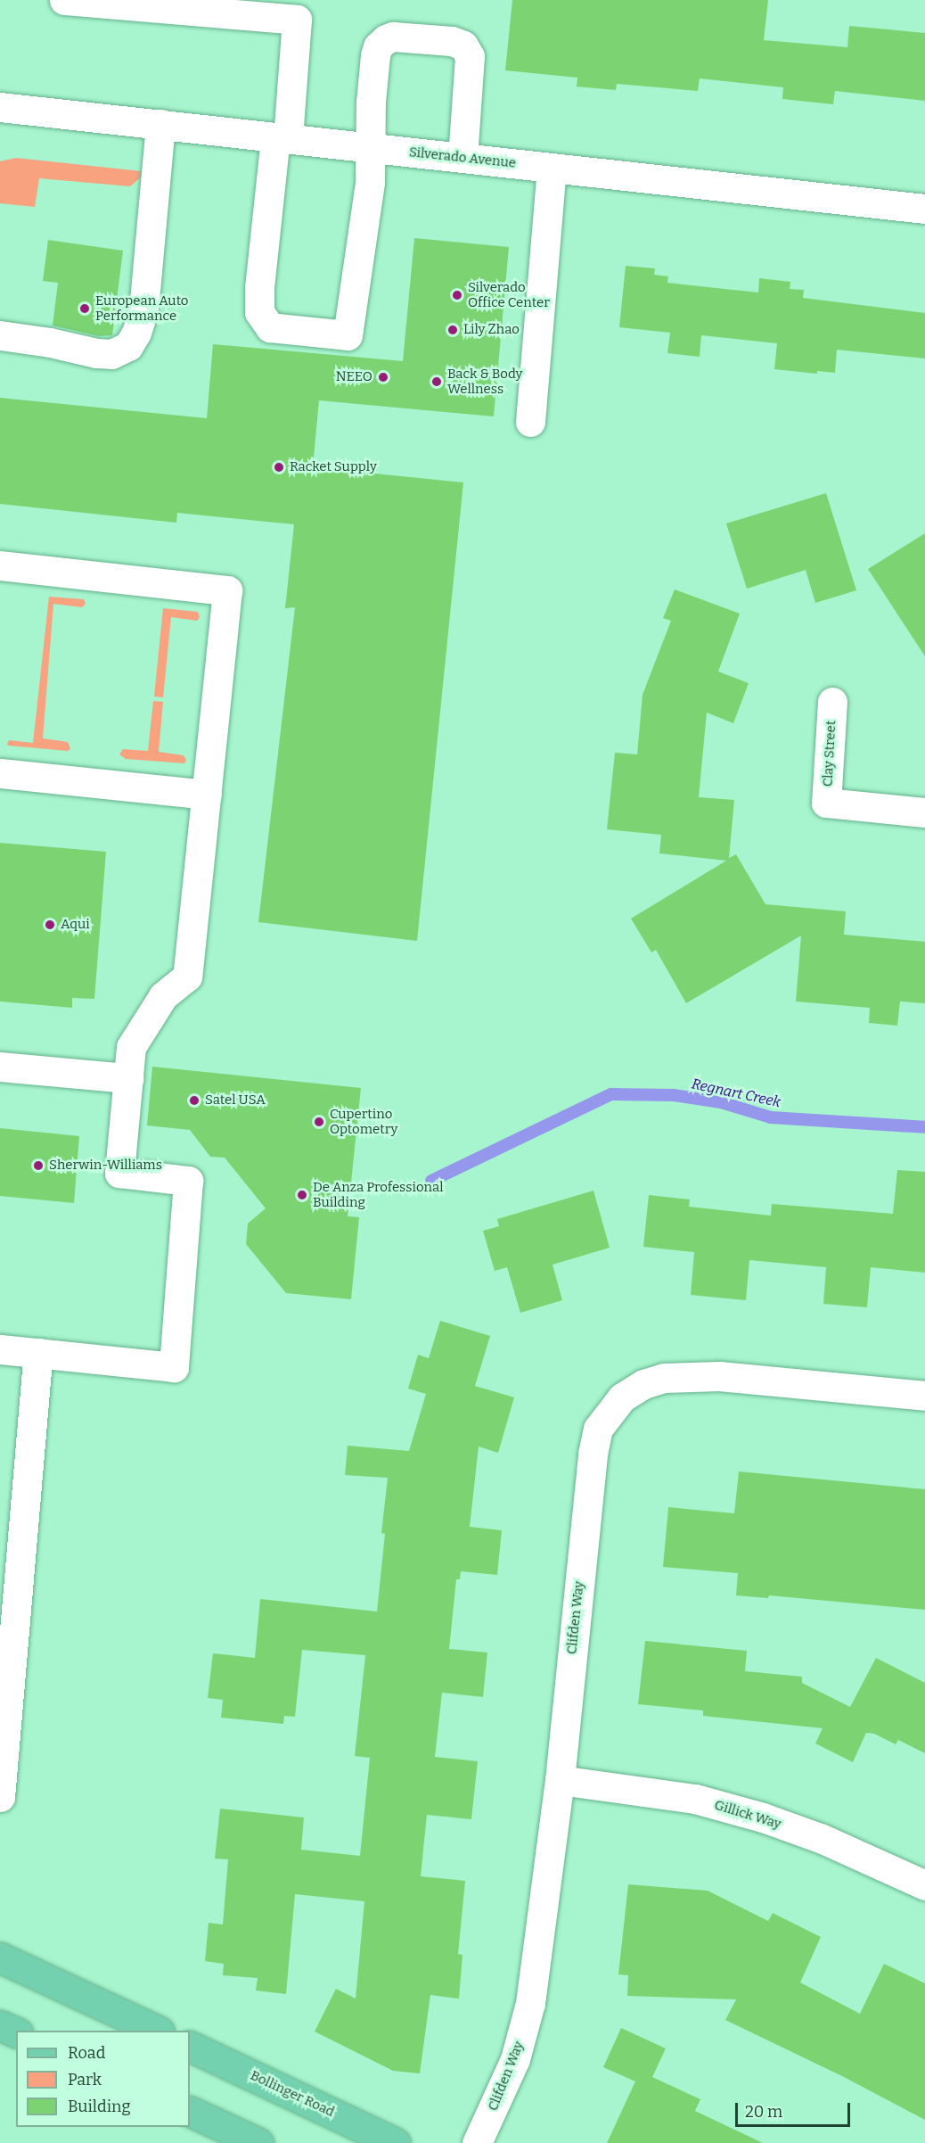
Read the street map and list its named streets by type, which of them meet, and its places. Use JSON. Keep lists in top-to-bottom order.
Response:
{
  "streets": {
    "main road": ["Bollinger Road"],
    "street": [
      "Silverado Avenue",
      "Clay Street",
      "Clifden Way",
      "Gillick Way"
    ]
  },
  "crossings": [
    ["Clifden Way", "Gillick Way"]
  ],
  "water": ["Regnart Creek"],
  "places": [
    "Silverado Office Center",
    "European Auto Performance",
    "Lily Zhao",
    "NEEO",
    "Back & Body Wellness",
    "Racket Supply",
    "Aqui",
    "Satel USA",
    "Cupertino Optometry",
    "Sherwin-Williams",
    "De Anza Professional Building"
  ],
  "legend": ["Road", "Park", "Building"],
  "scale_bar": "20 m"
}
